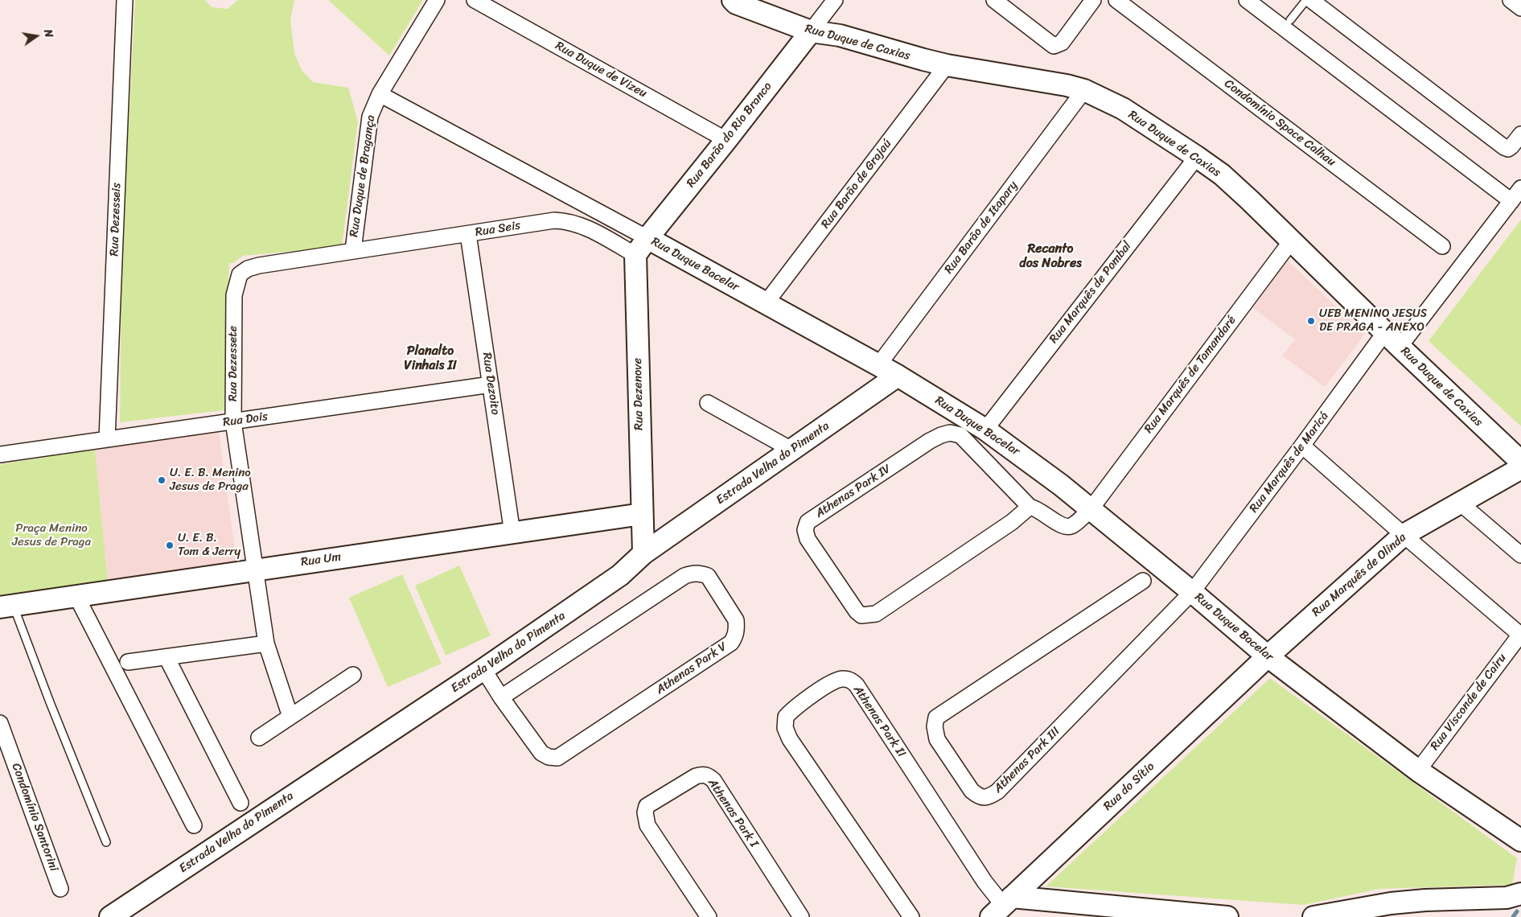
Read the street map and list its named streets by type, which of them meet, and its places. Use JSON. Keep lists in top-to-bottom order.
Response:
{
  "streets": {
    "main road": [
      "Rua Duque de Caxias",
      "Rua Barão do Rio Branco",
      "Rua Duque Bacelar",
      "Rua Dezenove",
      "Estrada Velha do Pimenta",
      "Rua Um",
      "Rua Marquês de Olinda",
      "Rua do Sítio"
    ],
    "street": [
      "Rua Duque de Vizeu",
      "Condomínio Space Calhau",
      "Rua Duque de Bragança",
      "Rua Barão de Grajaú",
      "Rua Dezesseis",
      "Rua Barão de Itapary",
      "Rua Seis",
      "Rua Marquês de Pombal",
      "Rua Dezessete",
      "Rua Marquês de Tamandaré",
      "Rua Dezoito",
      "Rua Dois",
      "Rua Marquês de Maricá",
      "Athenas Park IV",
      "Athenas Park V",
      "Rua Visconde de Cairu",
      "Athenas Park II",
      "Athenas Park III",
      "Athenas Park I",
      "Condomínio Santorini"
    ]
  },
  "crossings": [
    ["Rua Duque de Caxias", "Rua Barão do Rio Branco"],
    ["Rua Duque de Caxias", "Rua Barão de Grajaú"],
    ["Rua Duque de Caxias", "Rua Barão de Itapary"],
    ["Rua Duque de Caxias", "Rua Marquês de Pombal"],
    ["Rua Duque de Caxias", "Rua Marquês de Tamandaré"],
    ["Rua Duque de Caxias", "Rua Marquês de Maricá"],
    ["Rua Duque de Vizeu", "Rua Barão do Rio Branco"],
    ["Rua Barão do Rio Branco", "Rua Seis"],
    ["Rua Barão do Rio Branco", "Rua Duque Bacelar"],
    ["Rua Barão do Rio Branco", "Rua Dezenove"],
    ["Rua Duque de Bragança", "Rua Seis"],
    ["Rua Duque de Bragança", "Rua Duque Bacelar"],
    ["Rua Duque de Bragança", "Rua Dezessete"],
    ["Rua Barão de Grajaú", "Rua Duque Bacelar"],
    ["Rua Dezesseis", "Rua Dois"],
    ["Rua Barão de Itapary", "Rua Duque Bacelar"],
    ["Rua Seis", "Rua Duque Bacelar"],
    ["Rua Seis", "Rua Dezessete"],
    ["Rua Seis", "Rua Dezoito"],
    ["Rua Seis", "Rua Dezenove"],
    ["Rua Duque Bacelar", "Rua Marquês de Pombal"],
    ["Rua Duque Bacelar", "Rua Marquês de Tamandaré"],
    ["Rua Duque Bacelar", "Rua Dezenove"],
    ["Rua Duque Bacelar", "Rua Marquês de Maricá"],
    ["Rua Duque Bacelar", "Estrada Velha do Pimenta"],
    ["Rua Duque Bacelar", "Athenas Park IV"],
    ["Rua Duque Bacelar", "Rua Marquês de Olinda"],
    ["Rua Duque Bacelar", "Rua Visconde de Cairu"],
    ["Rua Duque Bacelar", "Athenas Park III"],
    ["Rua Duque Bacelar", "Rua do Sítio"],
    ["Rua Dezessete", "Rua Dois"],
    ["Rua Dezessete", "Rua Um"],
    ["Rua Marquês de Tamandaré", "Athenas Park IV"],
    ["Rua Dezoito", "Rua Dois"],
    ["Rua Dezoito", "Rua Um"],
    ["Rua Dezenove", "Estrada Velha do Pimenta"],
    ["Rua Dezenove", "Rua Um"],
    ["Rua Marquês de Maricá", "Athenas Park III"],
    ["Estrada Velha do Pimenta", "Athenas Park V"],
    ["Rua Marquês de Olinda", "Rua do Sítio"],
    ["Athenas Park II", "Rua do Sítio"]
  ],
  "districts": ["Recanto dos Nobres", "Planalto Vinhais II"],
  "parks": ["Praça Menino Jesus de Praga"],
  "places": ["UEB MENINO JESUS DE PRAGA - ANEXO", "U. E. B. Menino Jesus de Praga", "U. E. B. Tom & Jerry"],
  "north": "right"
}
